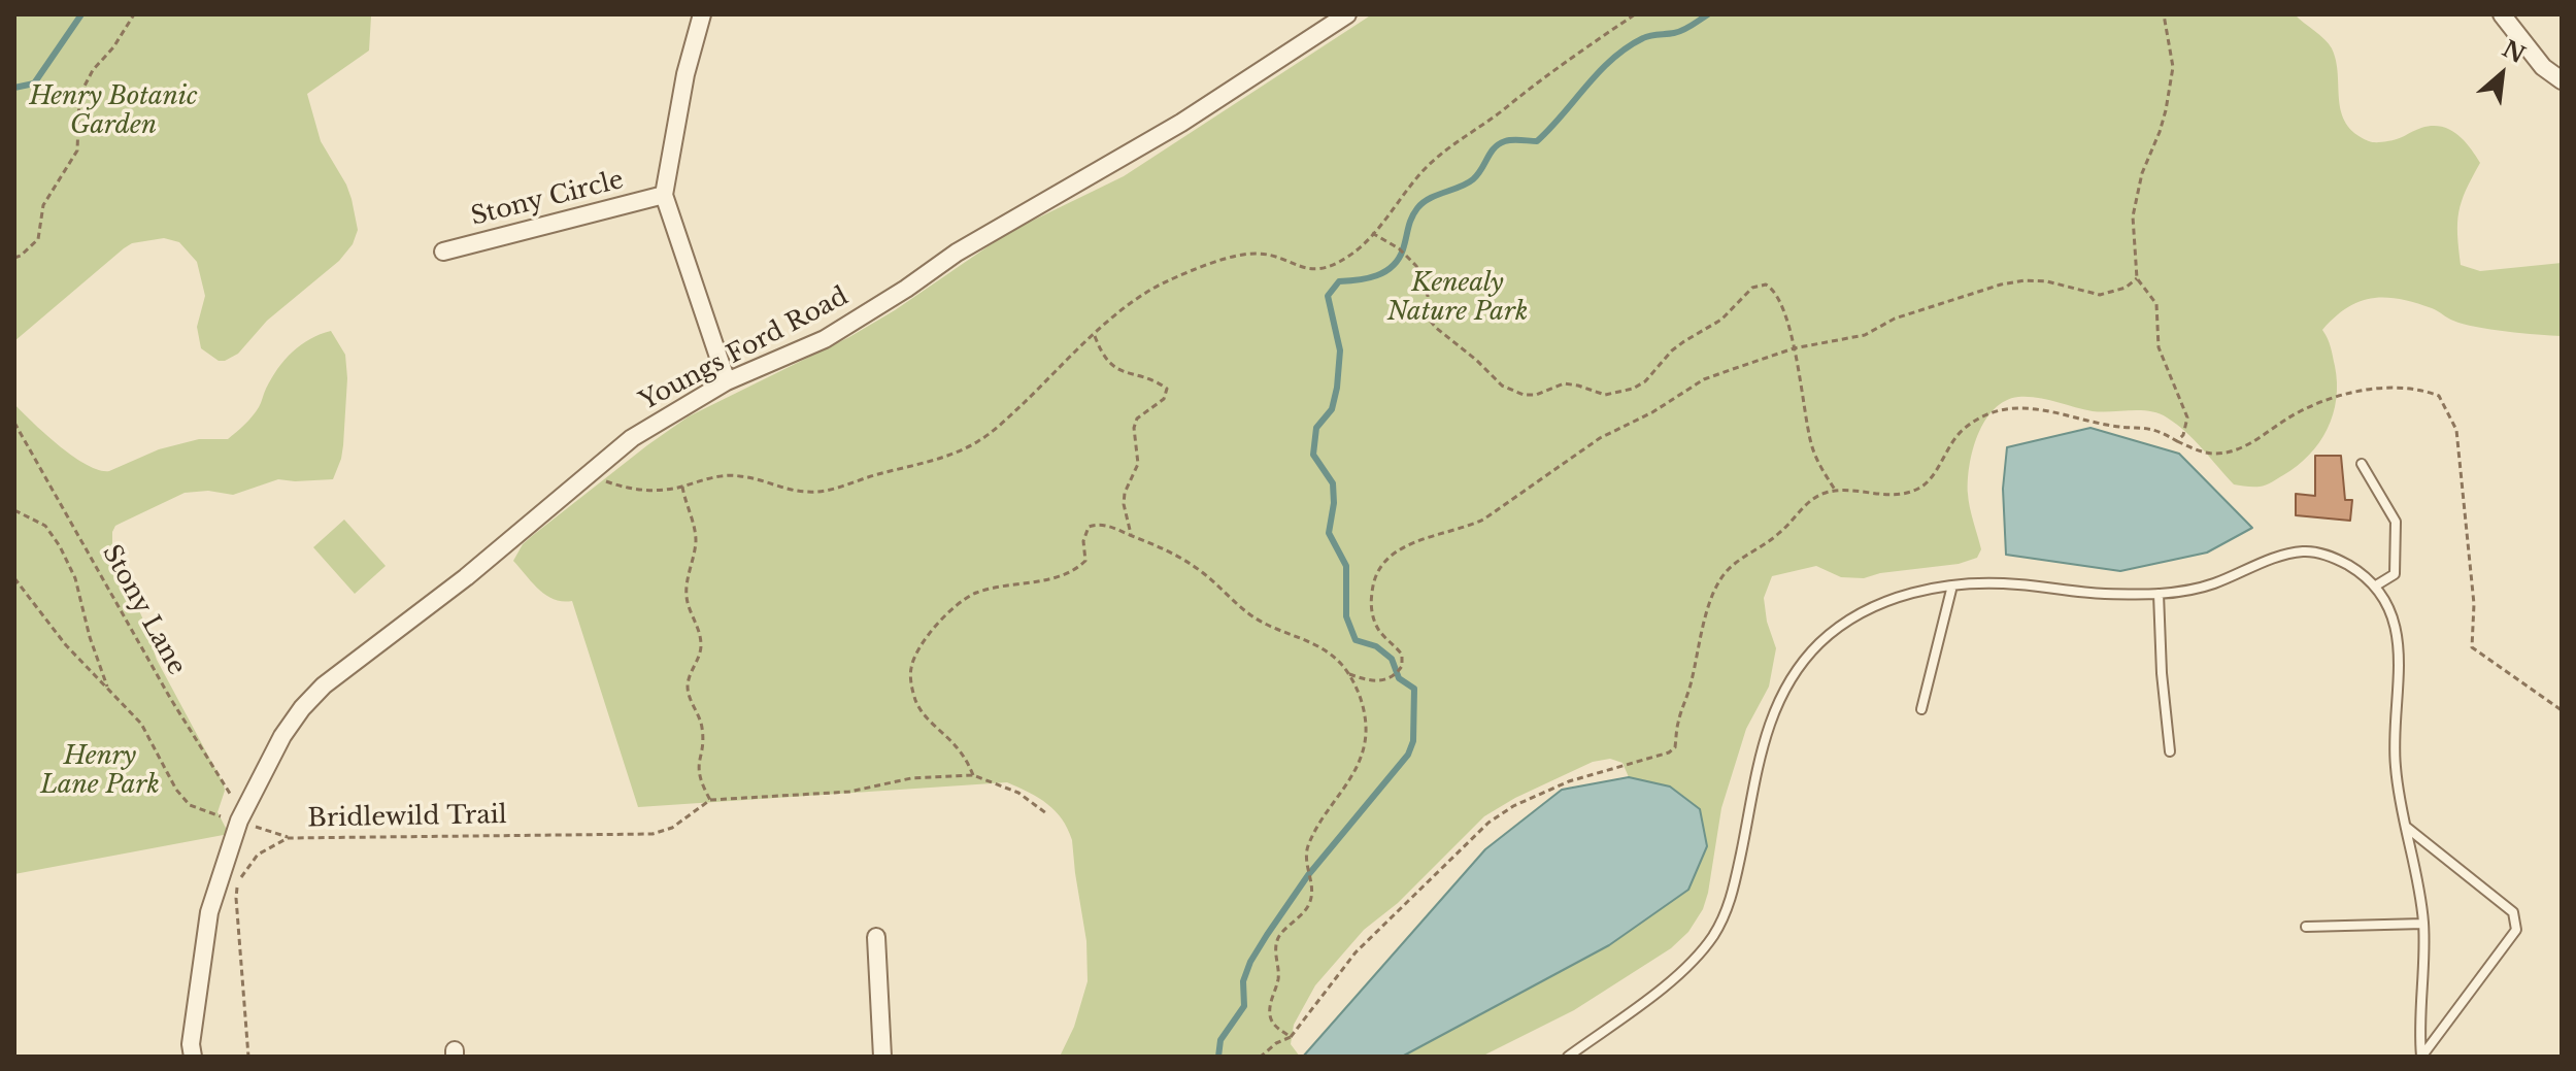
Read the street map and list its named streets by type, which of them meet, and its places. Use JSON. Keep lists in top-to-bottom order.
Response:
{
  "streets": {
    "street": ["Stony Circle", "Youngs Ford Road"],
    "path": ["Stony Lane", "Bridlewild Trail"]
  },
  "crossings": [
    ["Youngs Ford Road", "Stony Lane"]
  ],
  "parks": ["Henry Botanic Garden", "Kenealy Nature Park", "Henry Lane Park"],
  "north": "top right"
}
